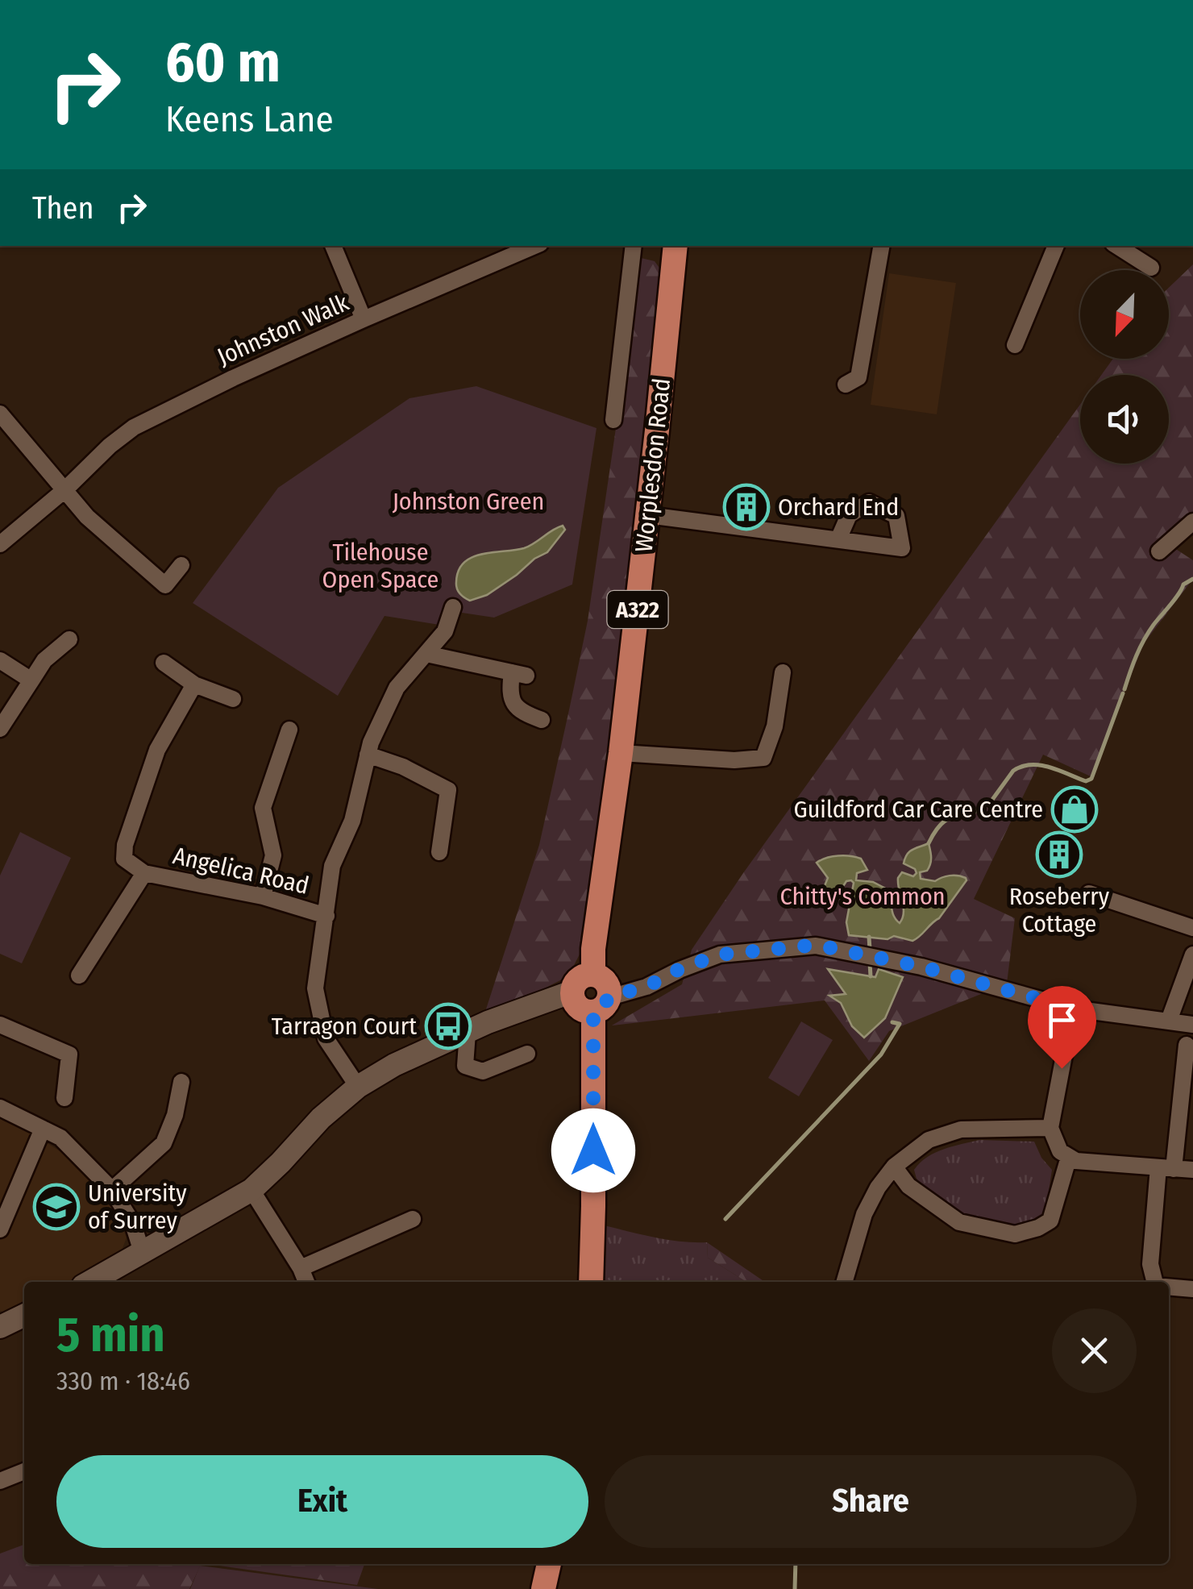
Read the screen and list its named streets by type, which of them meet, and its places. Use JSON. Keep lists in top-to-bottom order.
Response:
{
  "streets": {
    "main road": ["Worplesdon Road", "A322"],
    "street": ["Johnston Walk", "Angelica Road"]
  },
  "parks": ["Johnston Green", "Tilehouse Open Space", "Chitty's Common"],
  "places": {
    "building": ["Orchard End", "Roseberry Cottage"],
    "shop": ["Guildford Car Care Centre"],
    "bus stop": ["Tarragon Court"],
    "school or university": ["University of Surrey"]
  },
  "north": "bottom left",
  "page": {
    "turn": ["60 m", "Keens Lane"],
    "then": "Then",
    "heading": ["5 min", "330 m · 18:46"],
    "buttons": ["Exit", "Share"]
  }
}
